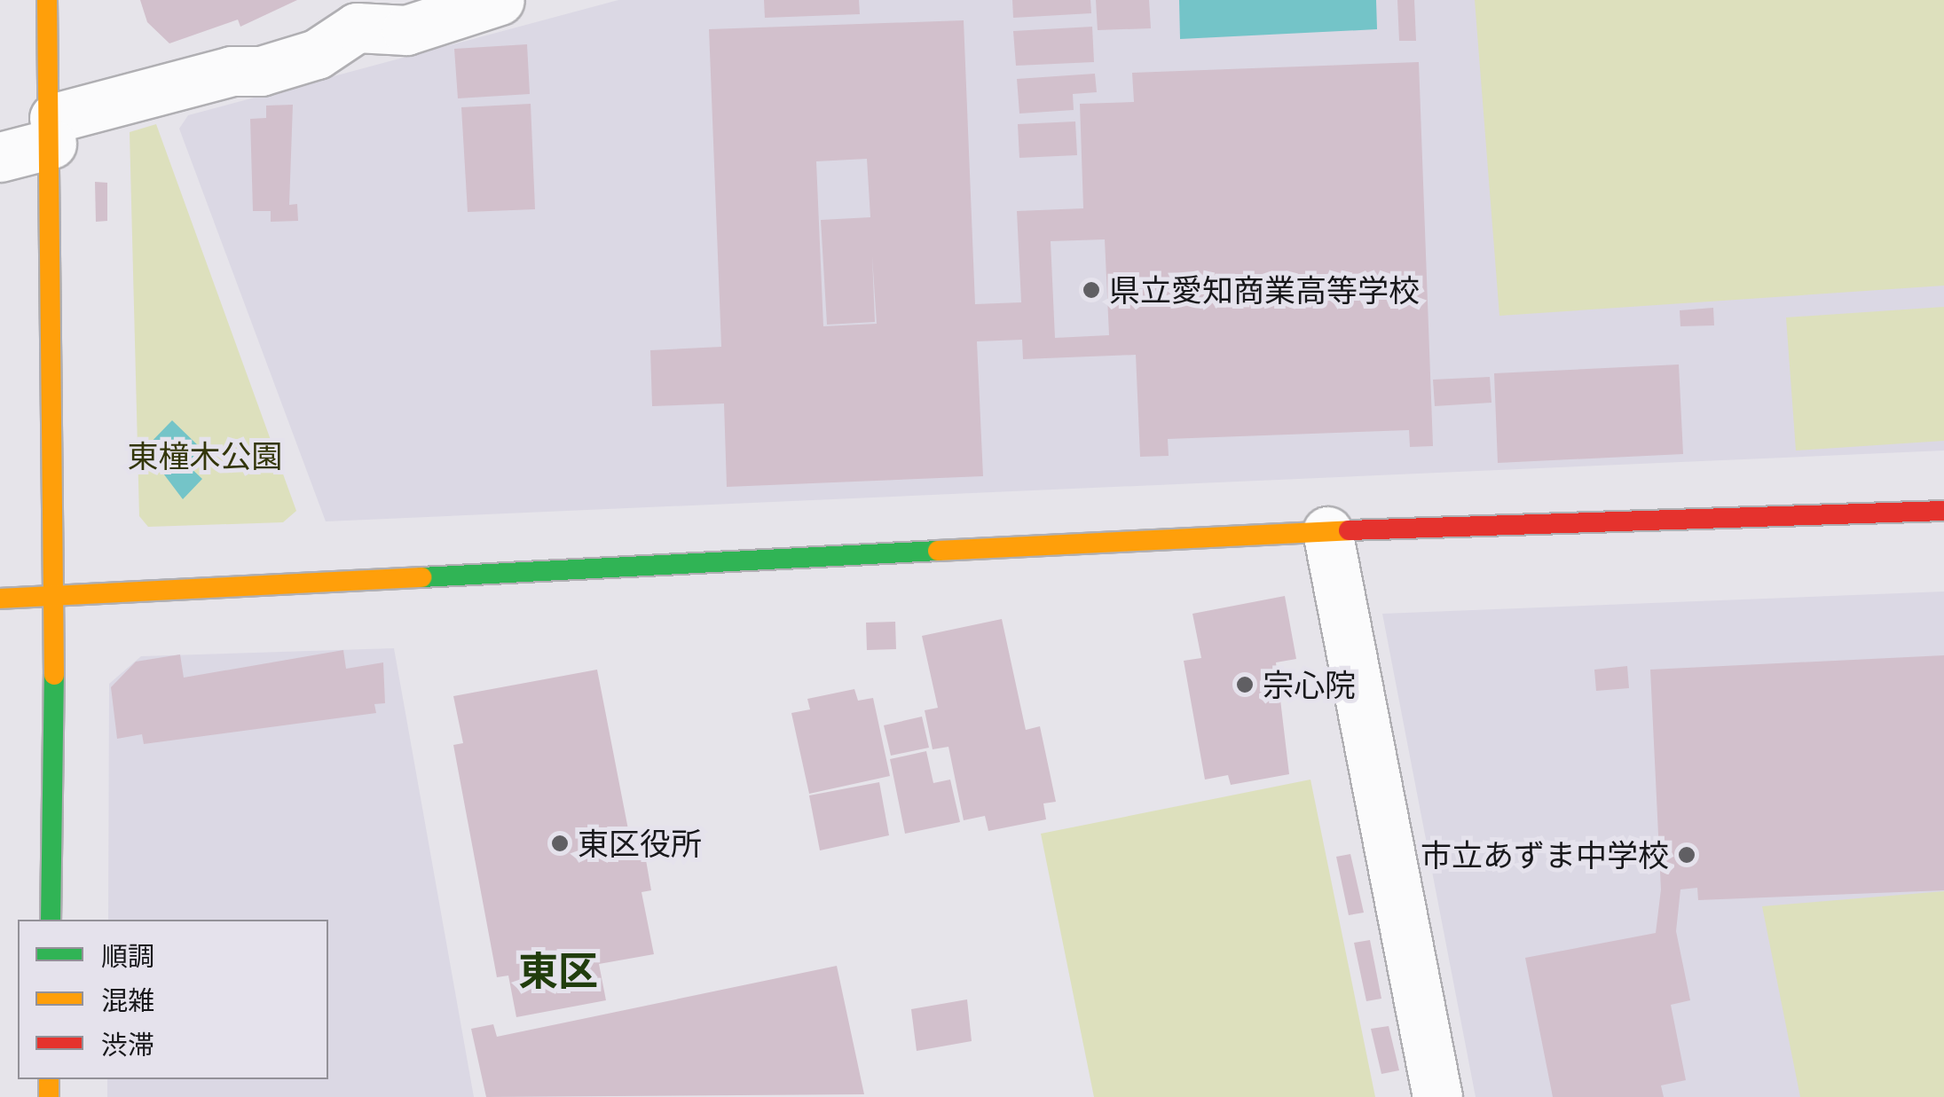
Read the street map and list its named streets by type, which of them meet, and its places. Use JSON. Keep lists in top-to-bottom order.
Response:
{
  "districts": ["東区"],
  "parks": ["東橦木公園"],
  "places": [
    "県立愛知商業高等学校",
    "宗心院",
    "東区役所",
    "市立あずま中学校"
  ],
  "legend": ["順調", "混雑", "渋滞"]
}
